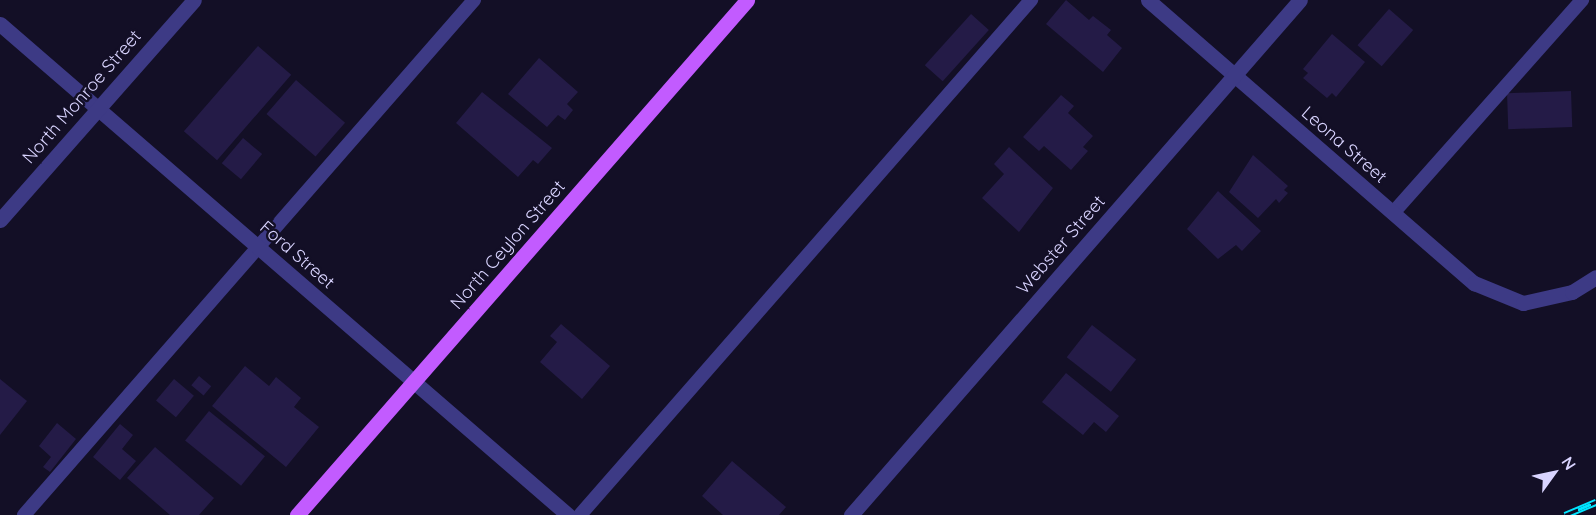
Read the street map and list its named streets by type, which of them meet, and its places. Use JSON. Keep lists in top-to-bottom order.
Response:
{
  "streets": {
    "main road": ["North Ceylon Street"],
    "street": [
      "North Monroe Street",
      "Leona Street",
      "Webster Street",
      "Ford Street"
    ]
  },
  "crossings": [
    ["North Monroe Street", "Ford Street"],
    ["Leona Street", "Webster Street"],
    ["North Ceylon Street", "Ford Street"]
  ],
  "north": "top right"
}
